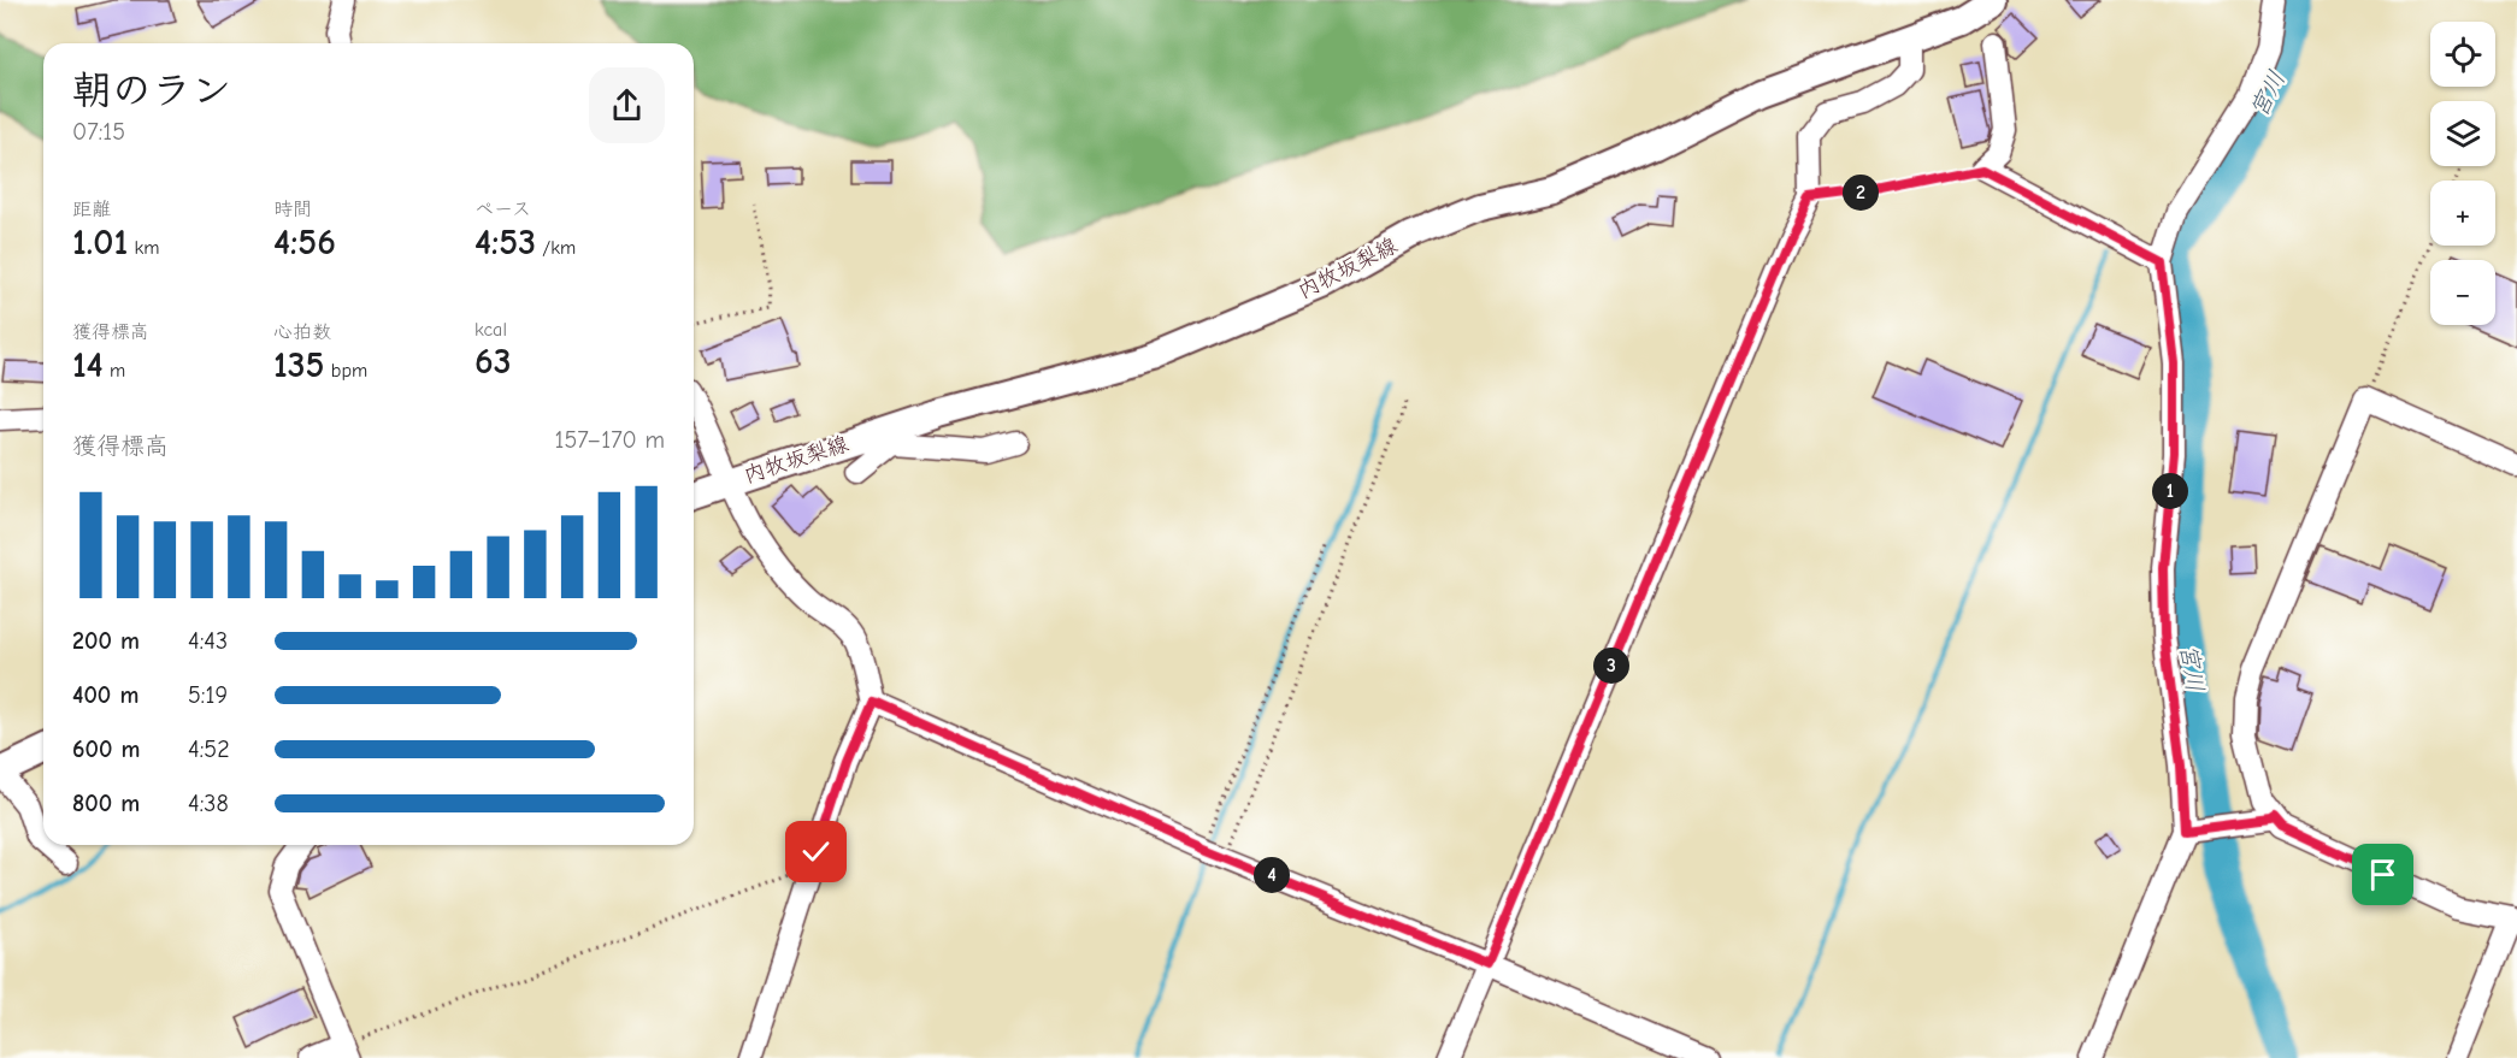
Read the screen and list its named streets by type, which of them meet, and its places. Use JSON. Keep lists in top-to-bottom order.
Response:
{
  "streets": {
    "main road": ["内牧坂梨線"]
  },
  "water": ["宮川"],
  "page": {
    "map_buttons": ["+", "−"],
    "heading": ["朝のラン", "07:15"],
    "stats": [
      ["距離", "1.01 km"],
      ["時間", "4:56"],
      ["ペース", "4:53 /km"],
      ["獲得標高", "14 m"],
      ["心拍数", "135 bpm"],
      ["kcal", "63"]
    ],
    "pins": [
      "2",
      "1",
      "3",
      "4"
    ],
    "chart": ["獲得標高", "157–170 m"],
    "list": [
      {
        "name": "200 m",
        "note": "4:43"
      },
      {
        "name": "400 m",
        "note": "5:19"
      },
      {
        "name": "600 m",
        "note": "4:52"
      },
      {
        "name": "800 m",
        "note": "4:38"
      }
    ]
  }
}
